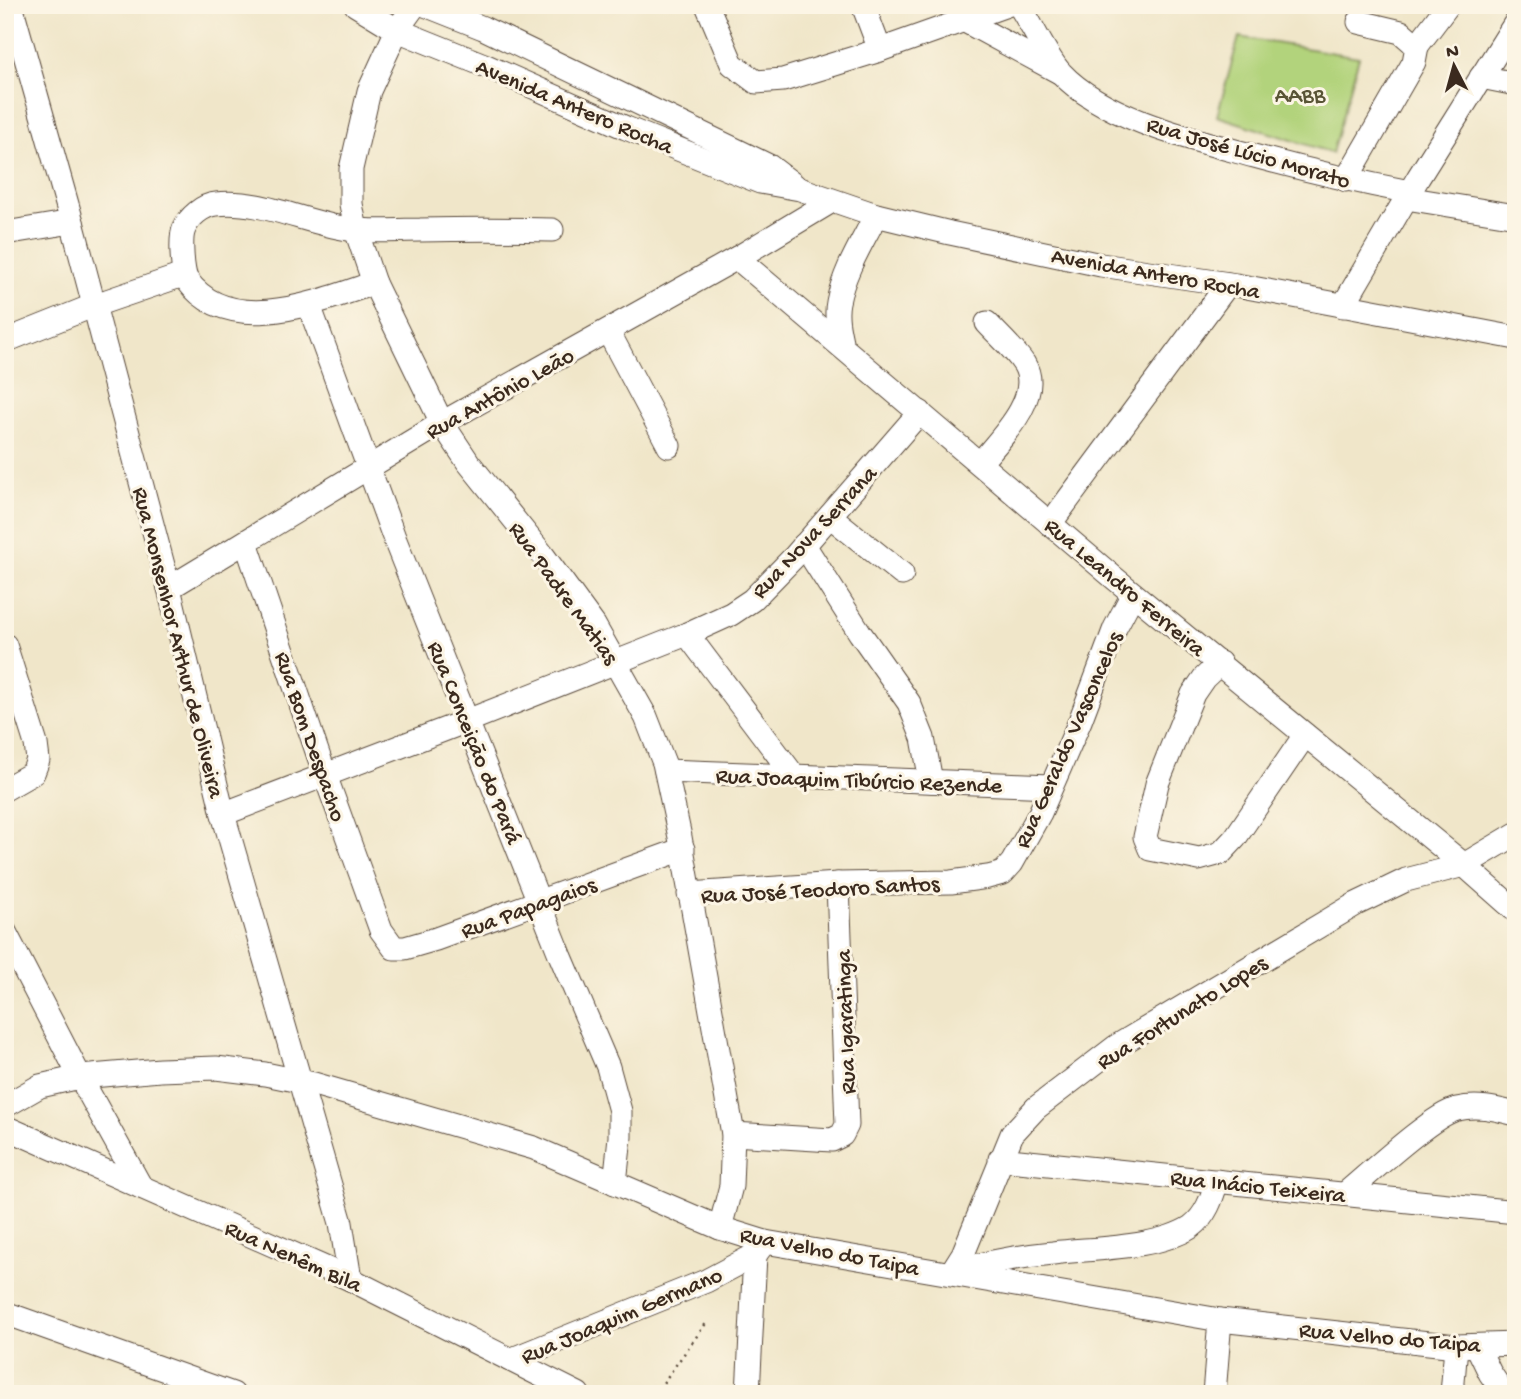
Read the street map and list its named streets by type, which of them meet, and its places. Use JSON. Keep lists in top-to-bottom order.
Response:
{
  "streets": {
    "street": [
      "Avenida Antero Rocha",
      "Rua José Lúcio Morato",
      "Rua Antônio Leão",
      "Rua Nova Serrana",
      "Rua Leandro Ferreira",
      "Rua Padre Matias",
      "Rua Monsenhor Arthur de Oliveira",
      "Rua Bom Despacho",
      "Rua Geraldo Vasconcelos",
      "Rua Conceição do Pará",
      "Rua Joaquim Tibúrcio Rezende",
      "Rua José Teodoro Santos",
      "Rua Papagaios",
      "Rua Fortunato Lopes",
      "Rua Igaratinga",
      "Rua Inácio Teixeira",
      "Rua Velho do Taipa",
      "Rua Nenêm Bila",
      "Rua Joaquim Germano"
    ]
  },
  "crossings": [
    ["Avenida Antero Rocha", "Rua Antônio Leão"],
    ["Avenida Antero Rocha", "Rua Padre Matias"],
    ["Rua Antônio Leão", "Rua Leandro Ferreira"],
    ["Rua Antônio Leão", "Rua Padre Matias"],
    ["Rua Antônio Leão", "Rua Monsenhor Arthur de Oliveira"],
    ["Rua Antônio Leão", "Rua Bom Despacho"],
    ["Rua Antônio Leão", "Rua Conceição do Pará"],
    ["Rua Nova Serrana", "Rua Leandro Ferreira"],
    ["Rua Nova Serrana", "Rua Padre Matias"],
    ["Rua Nova Serrana", "Rua Monsenhor Arthur de Oliveira"],
    ["Rua Nova Serrana", "Rua Bom Despacho"],
    ["Rua Nova Serrana", "Rua Conceição do Pará"],
    ["Rua Leandro Ferreira", "Rua Geraldo Vasconcelos"],
    ["Rua Leandro Ferreira", "Rua Fortunato Lopes"],
    ["Rua Padre Matias", "Rua Joaquim Tibúrcio Rezende"],
    ["Rua Padre Matias", "Rua José Teodoro Santos"],
    ["Rua Padre Matias", "Rua Papagaios"],
    ["Rua Padre Matias", "Rua Igaratinga"],
    ["Rua Padre Matias", "Rua Velho do Taipa"],
    ["Rua Monsenhor Arthur de Oliveira", "Rua Velho do Taipa"],
    ["Rua Monsenhor Arthur de Oliveira", "Rua Nenêm Bila"],
    ["Rua Bom Despacho", "Rua Papagaios"],
    ["Rua Geraldo Vasconcelos", "Rua Joaquim Tibúrcio Rezende"],
    ["Rua Geraldo Vasconcelos", "Rua José Teodoro Santos"],
    ["Rua Conceição do Pará", "Rua Papagaios"],
    ["Rua Conceição do Pará", "Rua Velho do Taipa"],
    ["Rua José Teodoro Santos", "Rua Igaratinga"],
    ["Rua Fortunato Lopes", "Rua Inácio Teixeira"],
    ["Rua Fortunato Lopes", "Rua Velho do Taipa"],
    ["Rua Velho do Taipa", "Rua Joaquim Germano"],
    ["Rua Nenêm Bila", "Rua Joaquim Germano"]
  ],
  "parks": ["AABB"],
  "north": "top"
}
